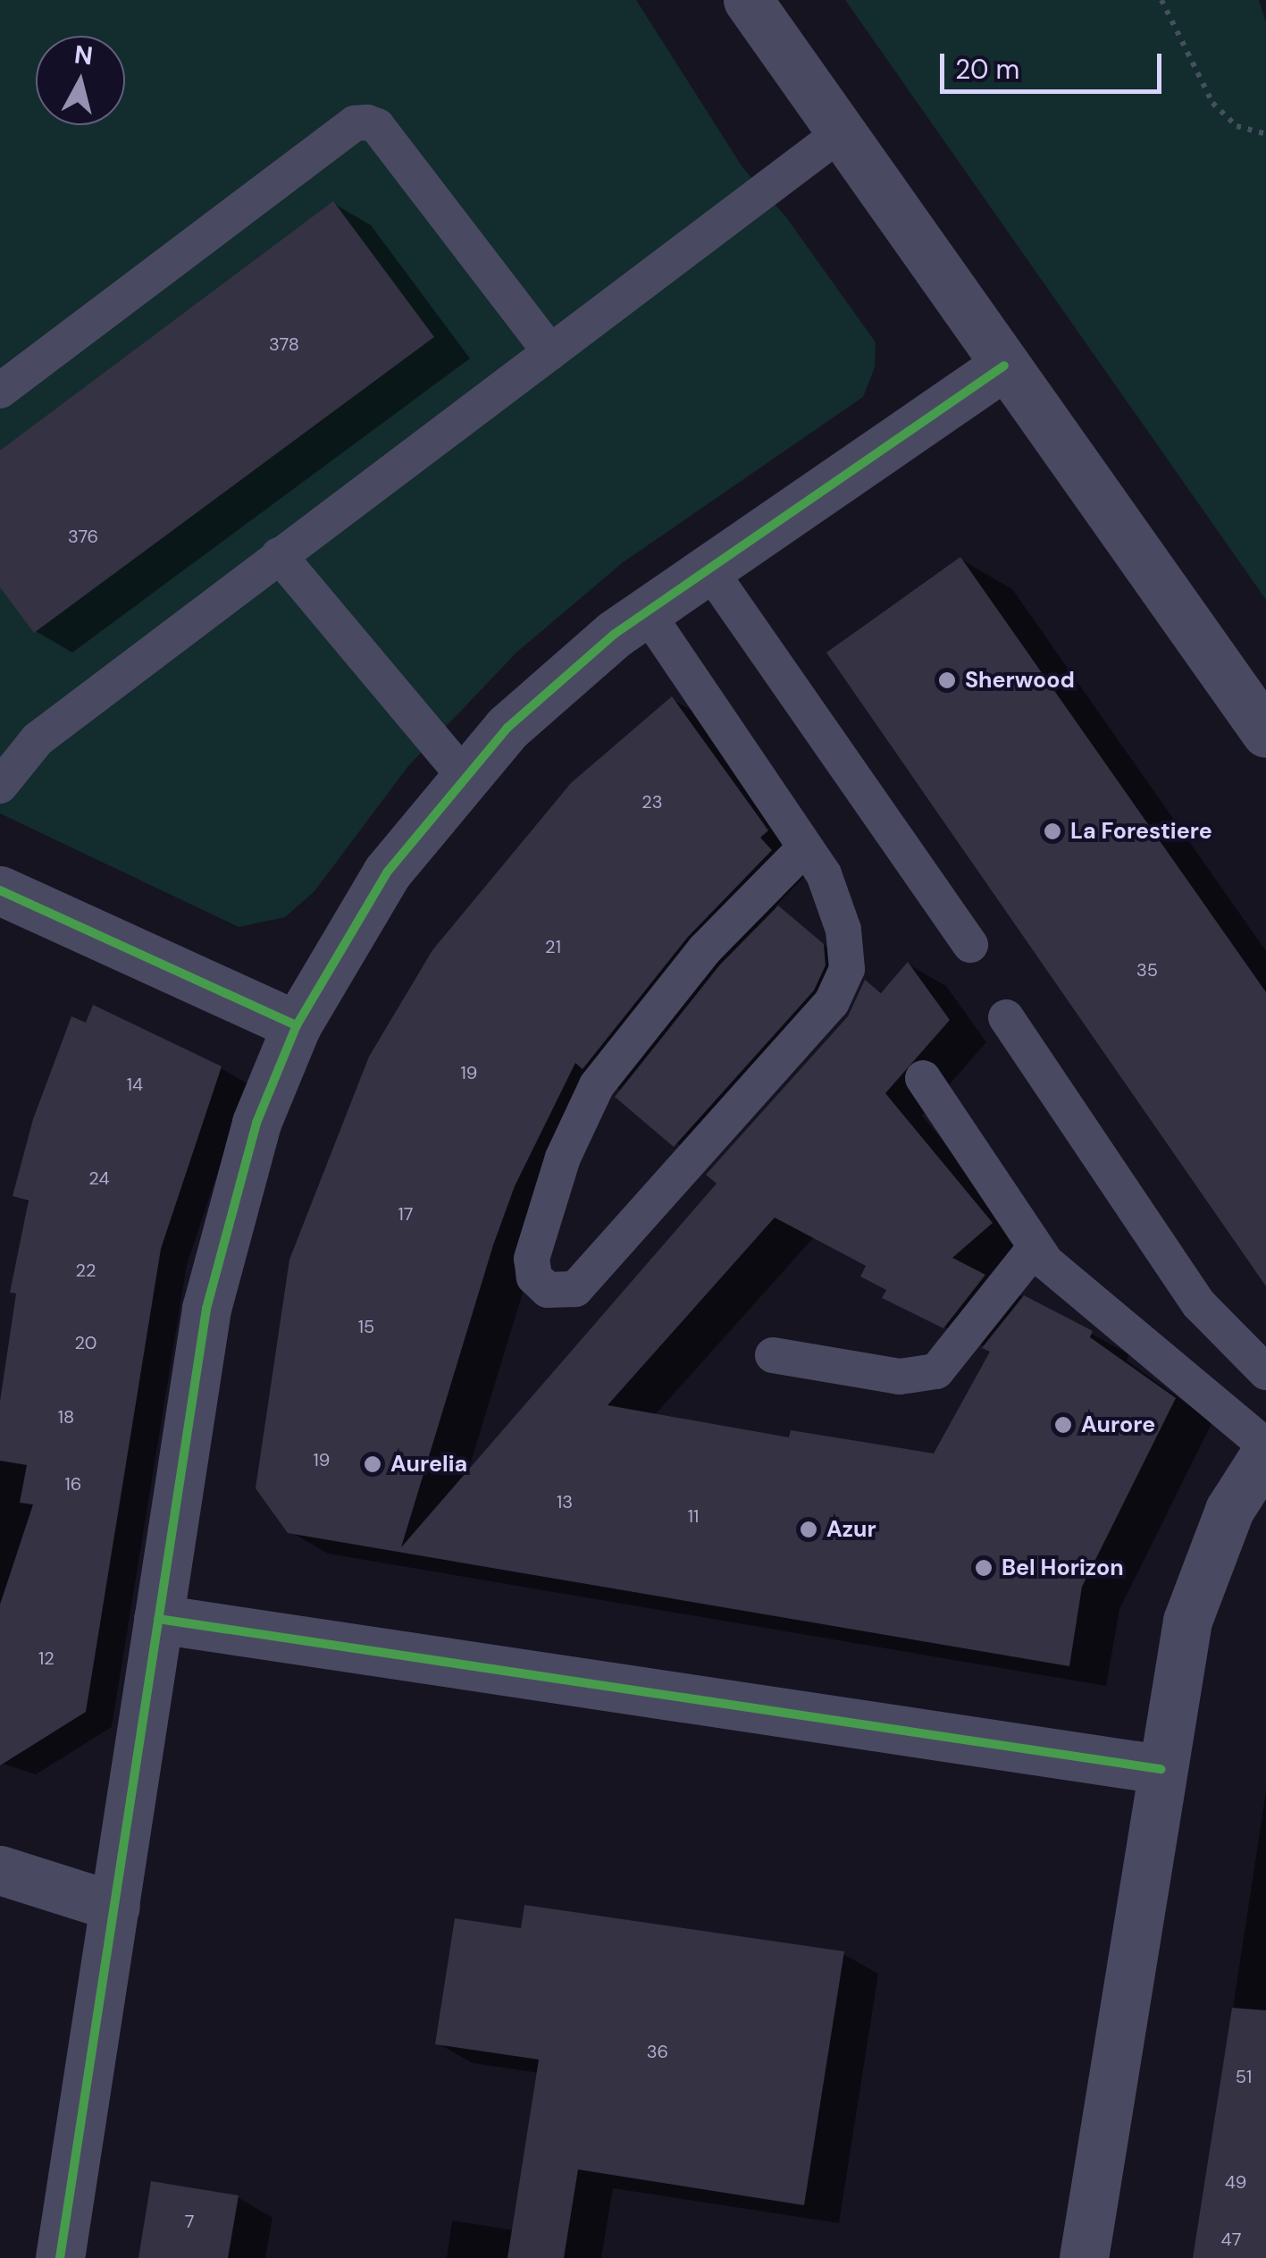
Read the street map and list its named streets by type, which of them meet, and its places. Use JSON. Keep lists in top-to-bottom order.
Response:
{
  "places": [
    "Sherwood",
    "La Forestiere",
    "Aurore",
    "Aurelia",
    "Azur",
    "Bel Horizon"
  ],
  "house_numbers": [
    "378",
    "376",
    "23",
    "21",
    "35",
    "19",
    "14",
    "24",
    "17",
    "22",
    "15",
    "20",
    "18",
    "19",
    "16",
    "13",
    "11",
    "12",
    "36",
    "51",
    "49",
    "7",
    "47"
  ],
  "scale_bar": "20 m",
  "north": "top"
}
